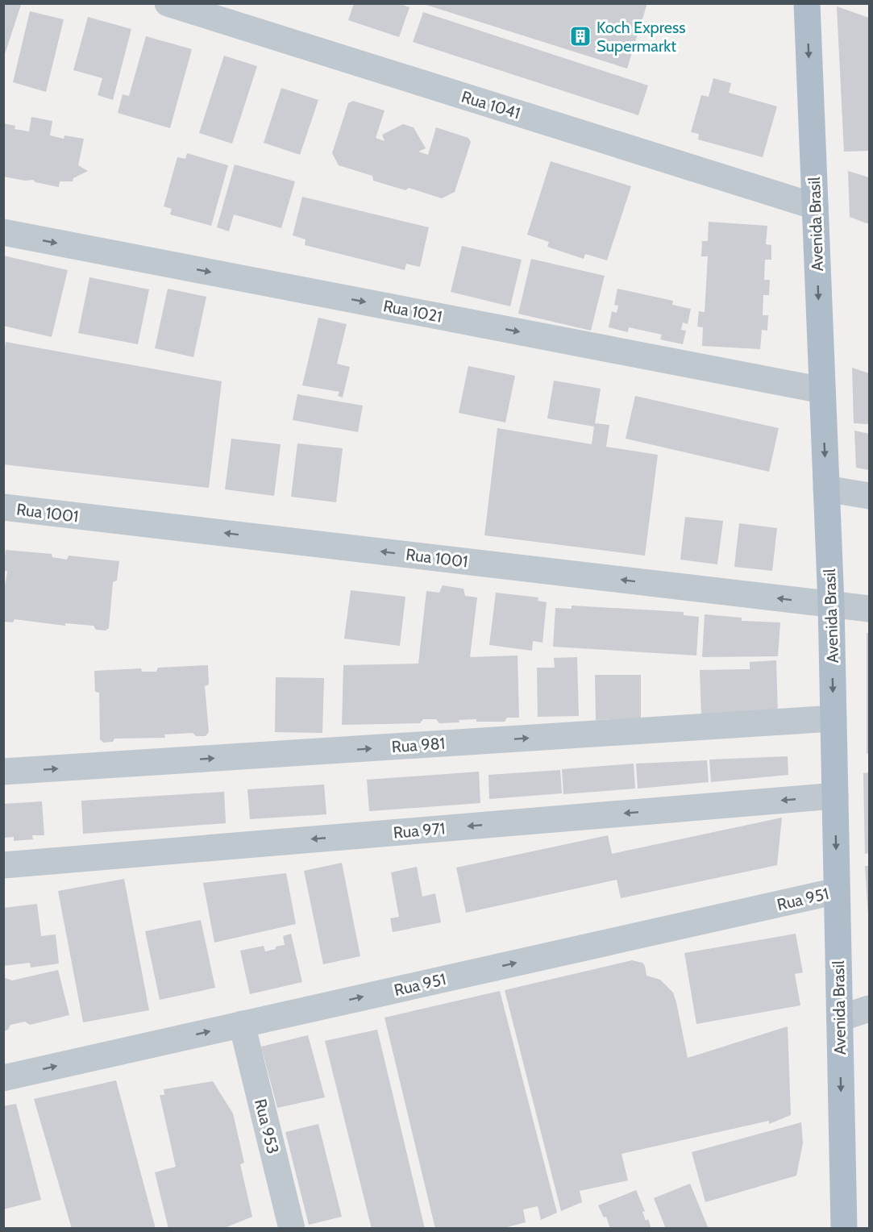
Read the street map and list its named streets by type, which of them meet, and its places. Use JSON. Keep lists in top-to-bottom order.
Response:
{
  "streets": {
    "main road": ["Avenida Brasil"],
    "street": [
      "Rua 1041",
      "Rua 1021",
      "Rua 1001",
      "Rua 981",
      "Rua 971",
      "Rua 951",
      "Rua 953"
    ]
  },
  "crossings": [
    ["Rua 1041", "Avenida Brasil"],
    ["Avenida Brasil", "Rua 1021"],
    ["Avenida Brasil", "Rua 1001"],
    ["Avenida Brasil", "Rua 981"],
    ["Avenida Brasil", "Rua 971"],
    ["Avenida Brasil", "Rua 951"],
    ["Rua 951", "Rua 953"]
  ],
  "one_way": [
    "Avenida Brasil",
    "Rua 1021",
    "Rua 1001",
    "Rua 981",
    "Rua 971",
    "Rua 951"
  ],
  "places": {
    "building": ["Koch Express Supermarkt"]
  }
}
